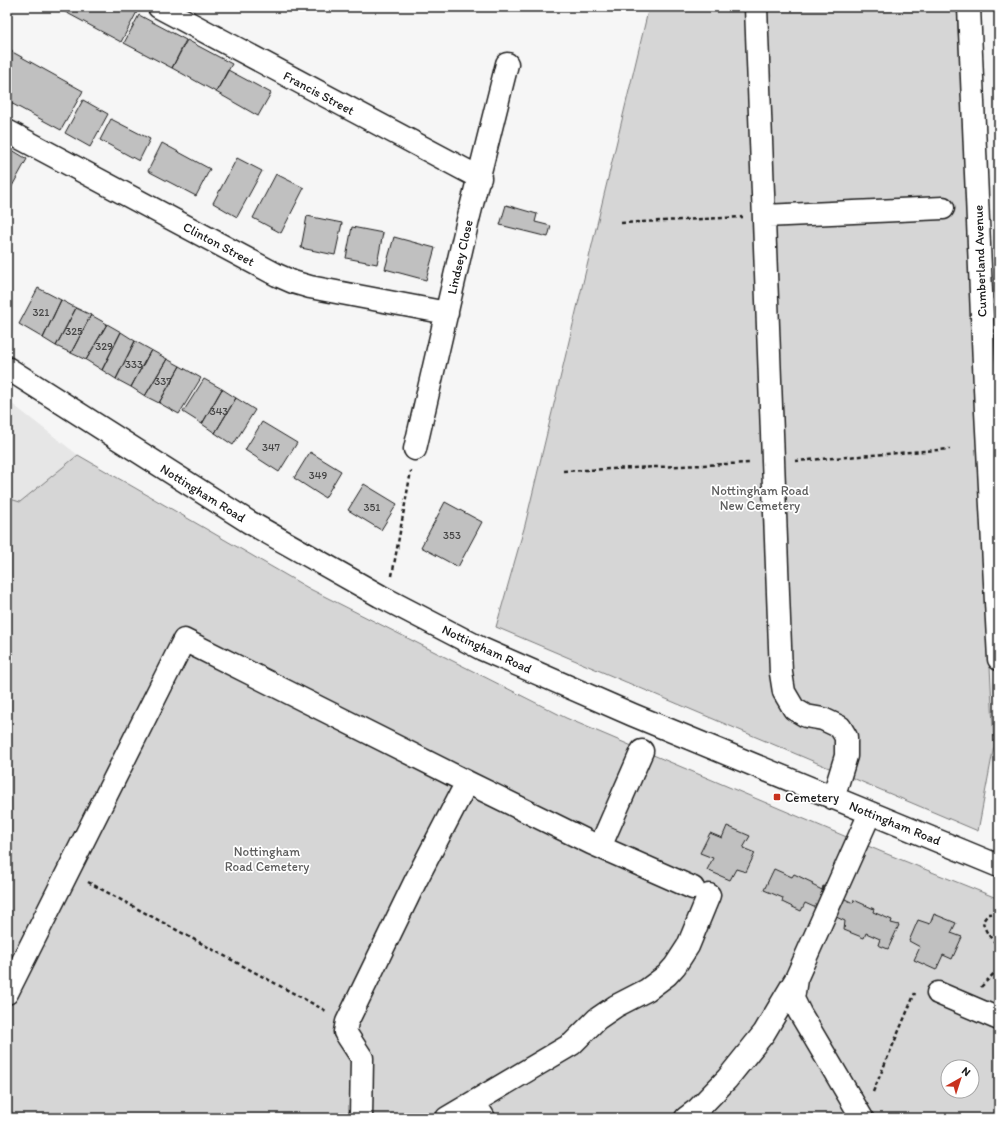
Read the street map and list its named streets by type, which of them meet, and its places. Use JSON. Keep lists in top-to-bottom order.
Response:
{
  "streets": {
    "street": [
      "Francis Street",
      "Clinton Street",
      "Lindsey Close",
      "Cumberland Avenue",
      "Nottingham Road"
    ]
  },
  "crossings": [
    ["Francis Street", "Lindsey Close"],
    ["Clinton Street", "Lindsey Close"]
  ],
  "parks": ["Nottingham Road New Cemetery", "Nottingham Road Cemetery"],
  "places": {
    "transit": ["Cemetery"]
  },
  "house_numbers": [
    "321",
    "325",
    "329",
    "333",
    "337",
    "343",
    "347",
    "349",
    "351",
    "353"
  ],
  "north": "top right"
}
